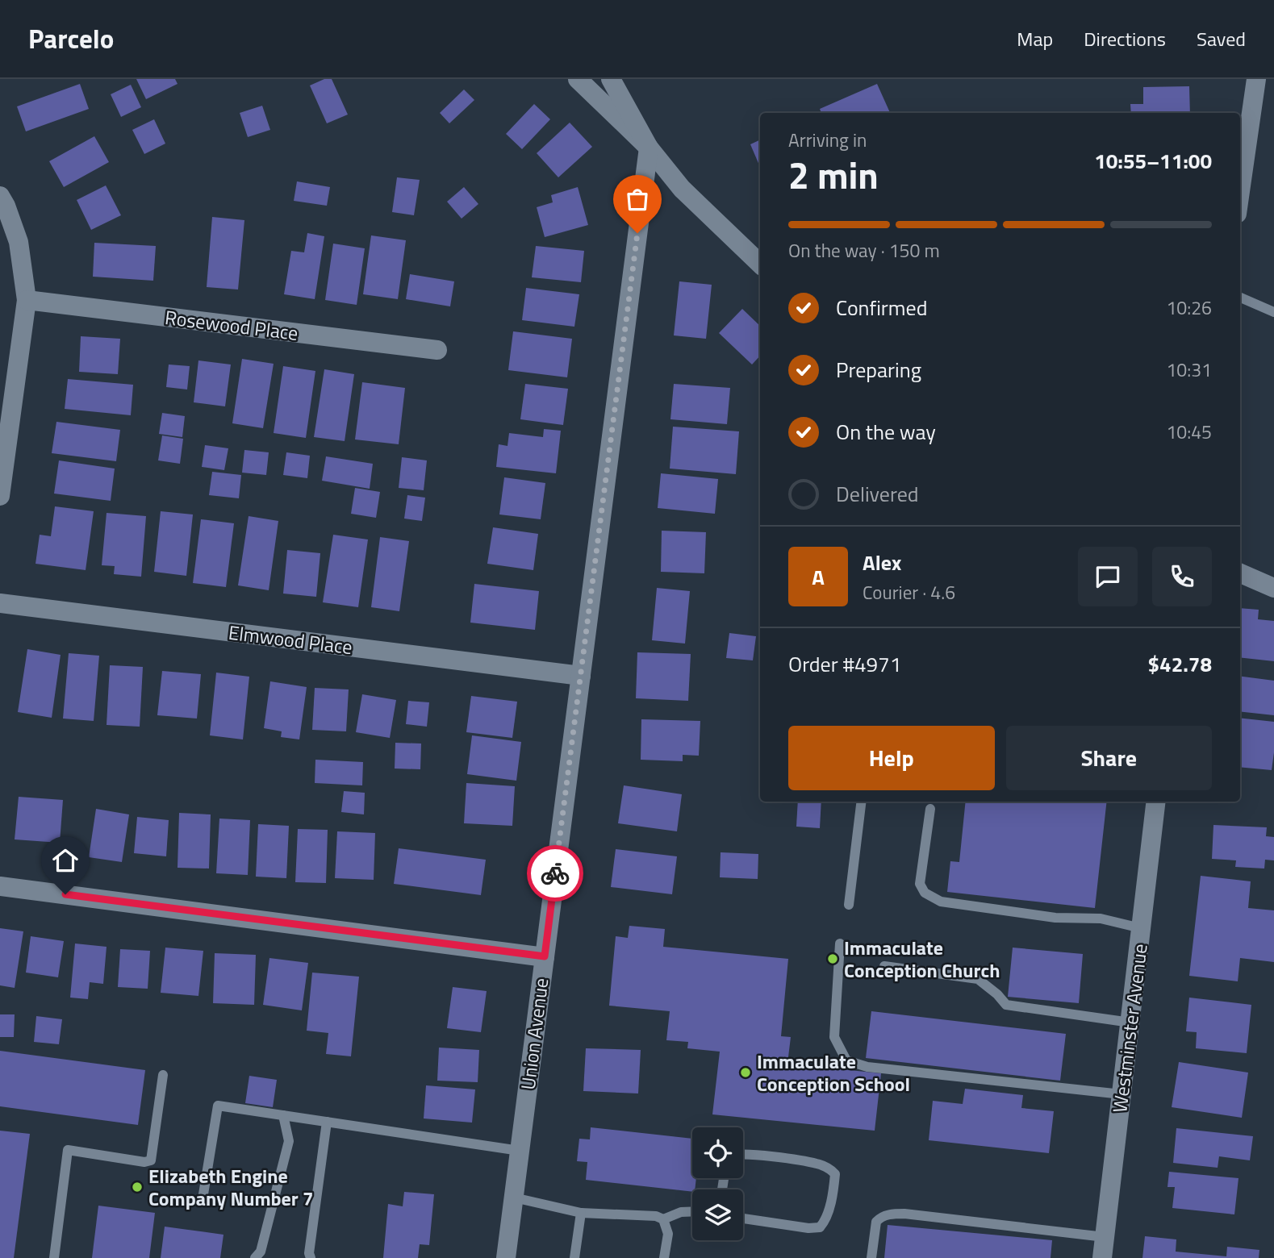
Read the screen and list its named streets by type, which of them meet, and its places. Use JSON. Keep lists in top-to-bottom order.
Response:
{
  "streets": {
    "street": [
      "Rosewood Place",
      "Elmwood Place",
      "Westminster Avenue",
      "Union Avenue"
    ]
  },
  "crossings": [
    ["Elmwood Place", "Union Avenue"]
  ],
  "places": ["Immaculate Conception Church", "Immaculate Conception School", "Elizabeth Engine Company Number 7"],
  "page": {
    "header": "Parcelo",
    "nav": ["Map", "Directions", "Saved"],
    "heading": ["2 min", "Arriving in", "10:55–11:00"],
    "panel": [
      "Alex",
      "Courier · 4.6",
      "Order #4971",
      "$42.78"
    ],
    "bar": "On the way · 150 m",
    "list": [
      ["Confirmed", "10:26"],
      ["Preparing", "10:31"],
      ["On the way", "10:45"],
      "Delivered"
    ],
    "round": "A",
    "buttons": ["Help", "Share"]
  }
}
